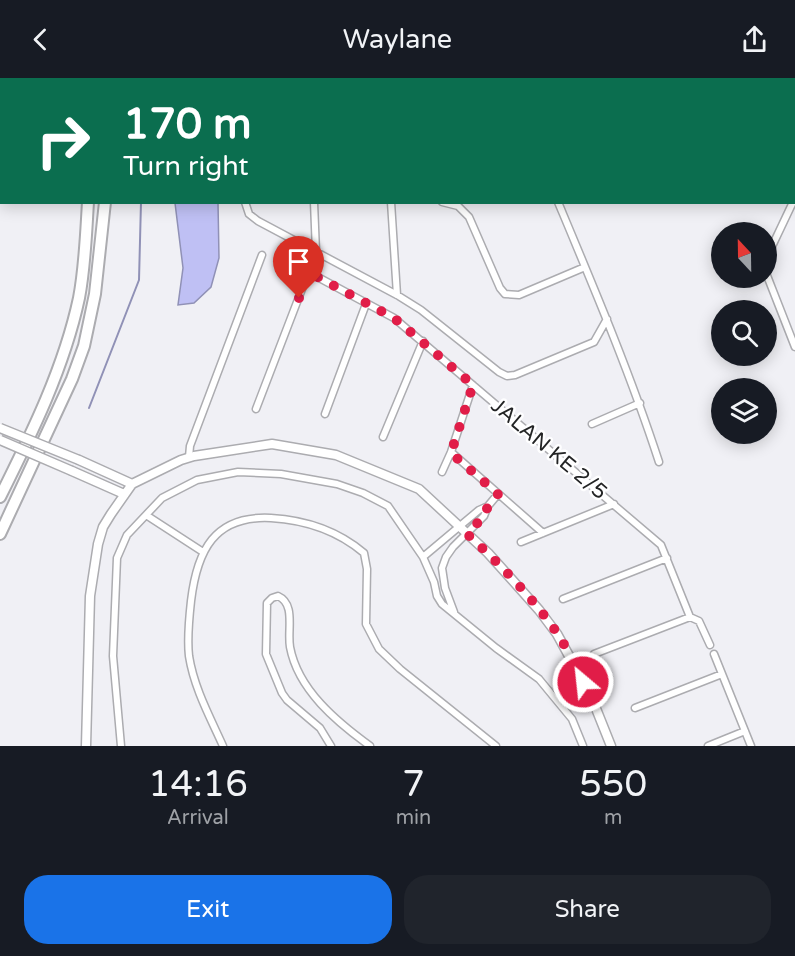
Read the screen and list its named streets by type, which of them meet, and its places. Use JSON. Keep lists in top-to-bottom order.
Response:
{
  "streets": {
    "street": ["JALAN KE 2/5"]
  },
  "north": "top",
  "page": {
    "header": "Waylane",
    "turn": ["170 m", "Turn right"],
    "eta": [
      "14:16",
      "Arrival",
      "7",
      "min",
      "550",
      "m"
    ],
    "buttons": ["Exit", "Share"]
  }
}
